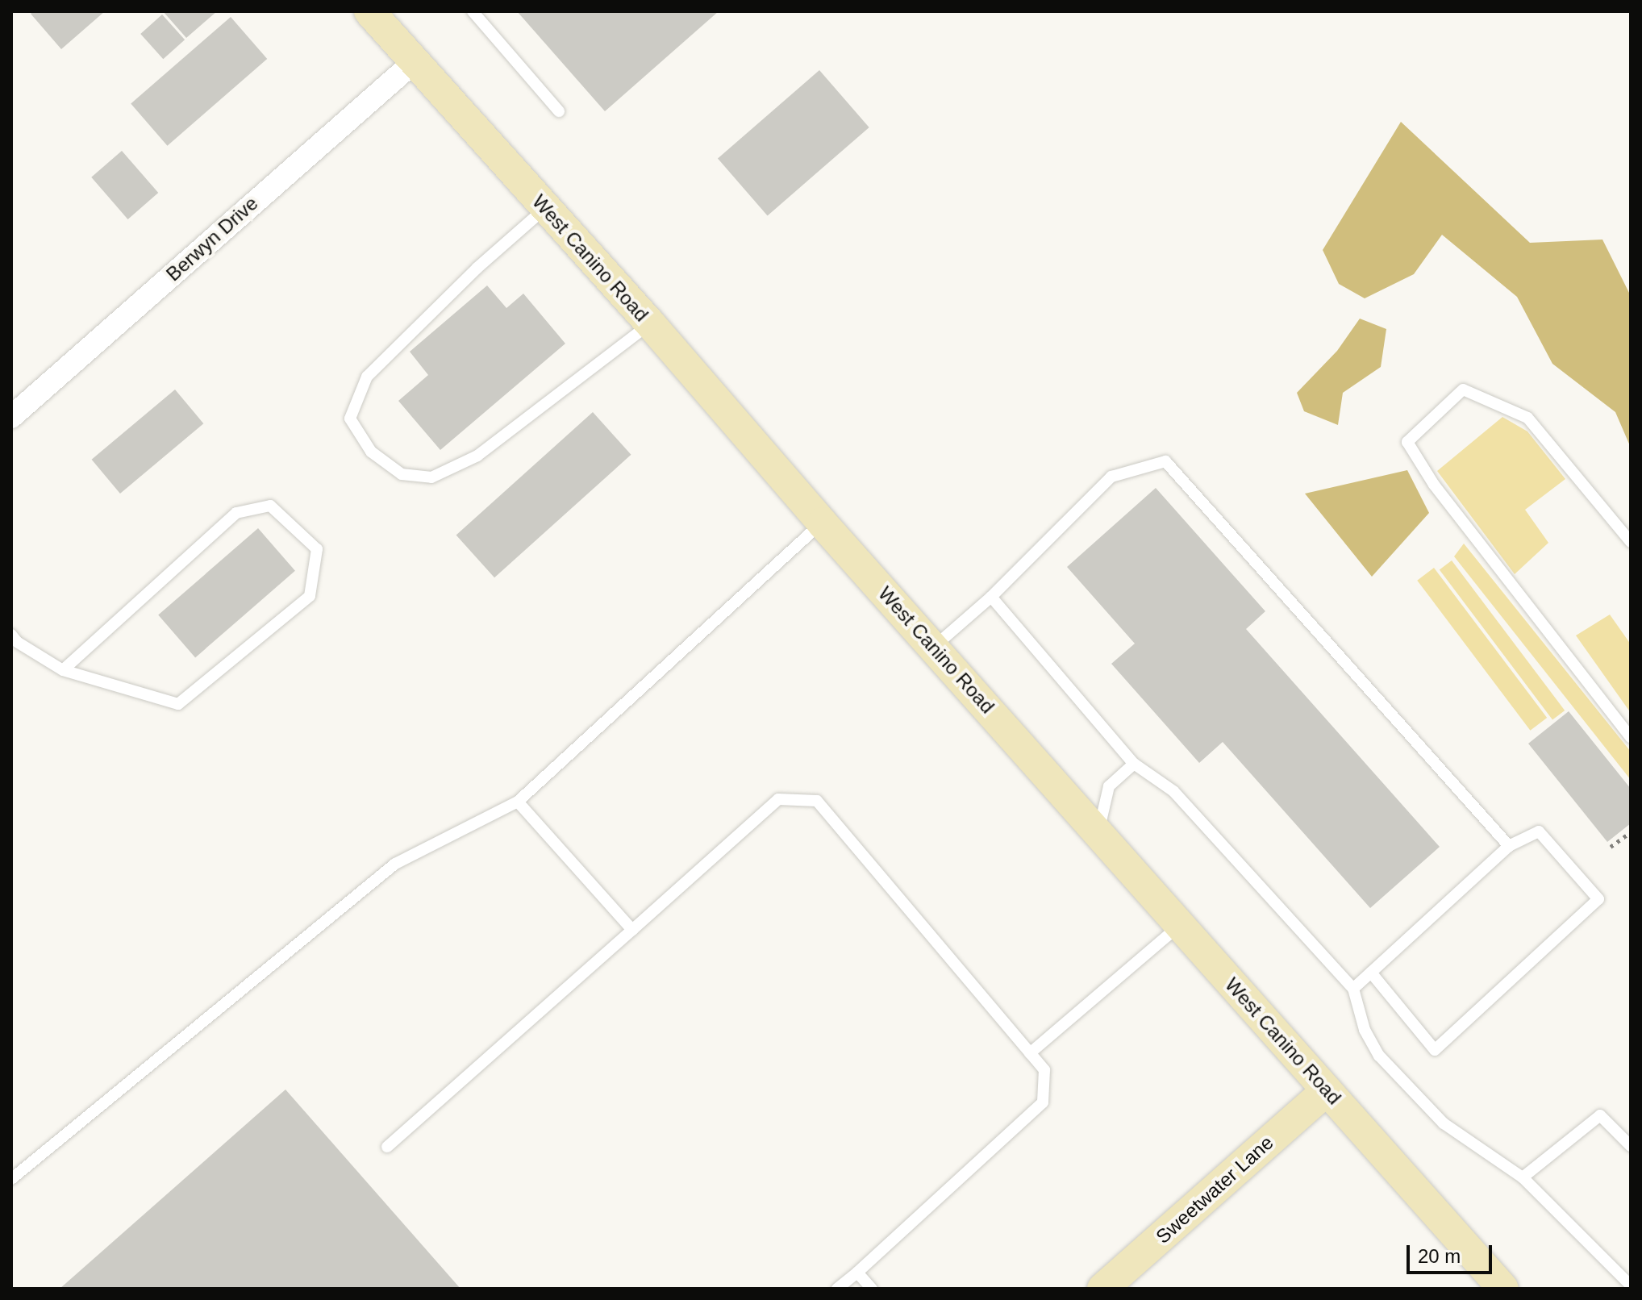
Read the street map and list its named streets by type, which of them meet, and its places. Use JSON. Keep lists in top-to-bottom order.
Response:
{
  "streets": {
    "street": ["Berwyn Drive", "West Canino Road", "Sweetwater Lane"]
  },
  "crossings": [
    ["Berwyn Drive", "West Canino Road"],
    ["West Canino Road", "Sweetwater Lane"]
  ],
  "scale_bar": "20 m"
}
